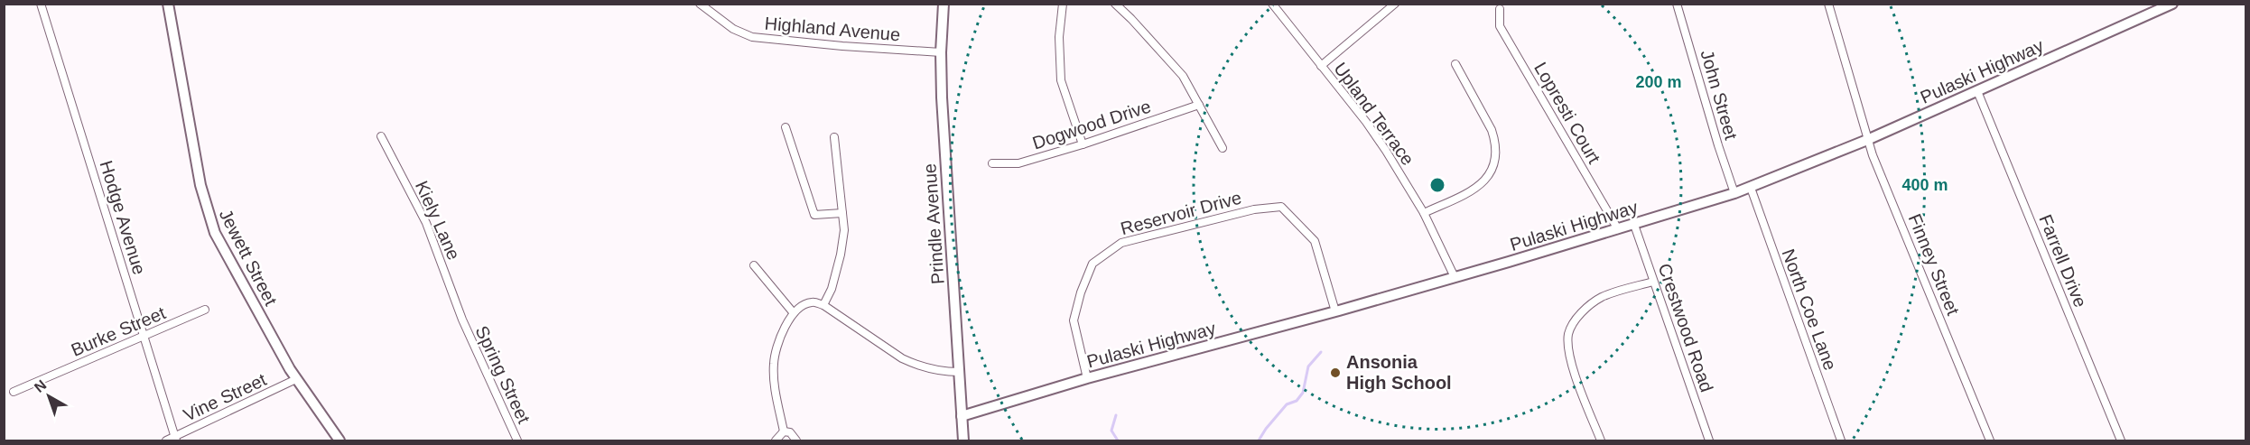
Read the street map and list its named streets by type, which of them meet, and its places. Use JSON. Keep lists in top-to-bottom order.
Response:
{
  "streets": {
    "main road": ["Pulaski Highway", "Prindle Avenue", "Jewett Street"],
    "street": [
      "Highland Avenue",
      "John Street",
      "Lopresti Court",
      "Upland Terrace",
      "Dogwood Drive",
      "Reservoir Drive",
      "Hodge Avenue",
      "Kiely Lane",
      "Farrell Drive",
      "Finney Street",
      "North Coe Lane",
      "Crestwood Road",
      "Burke Street",
      "Spring Street",
      "Vine Street"
    ]
  },
  "crossings": [
    ["Highland Avenue", "Prindle Avenue"],
    ["Pulaski Highway", "John Street"],
    ["Pulaski Highway", "Lopresti Court"],
    ["Pulaski Highway", "Upland Terrace"],
    ["Pulaski Highway", "Reservoir Drive"],
    ["Pulaski Highway", "Prindle Avenue"],
    ["Pulaski Highway", "Farrell Drive"],
    ["Pulaski Highway", "Finney Street"],
    ["Pulaski Highway", "North Coe Lane"],
    ["Pulaski Highway", "Crestwood Road"],
    ["Hodge Avenue", "Burke Street"],
    ["Hodge Avenue", "Vine Street"],
    ["Kiely Lane", "Spring Street"],
    ["Jewett Street", "Vine Street"]
  ],
  "places": ["Ansonia High School"],
  "north": "top left",
  "rings": ["200 m", "400 m"]
}
